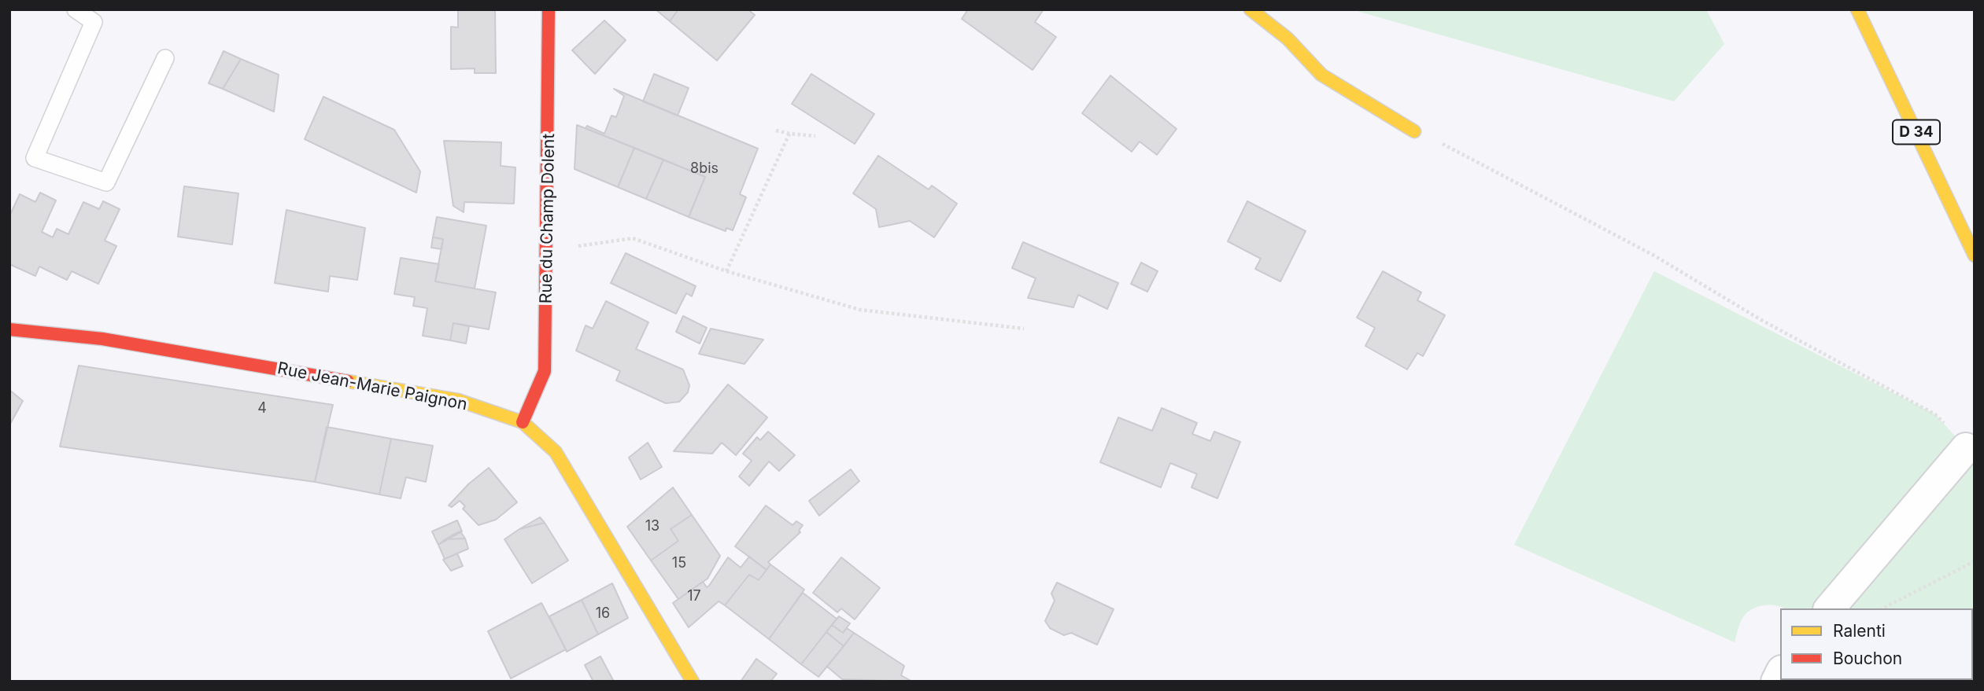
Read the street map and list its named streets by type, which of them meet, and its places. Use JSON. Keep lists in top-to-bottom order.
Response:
{
  "streets": {
    "street": ["D 34", "Rue du Champ Dolent", "Rue Jean-Marie Paignon"]
  },
  "crossings": [
    ["Rue du Champ Dolent", "Rue Jean-Marie Paignon"]
  ],
  "house_numbers": [
    "8bis",
    "4",
    "13",
    "15",
    "17",
    "16"
  ],
  "legend": ["Ralenti", "Bouchon"]
}
